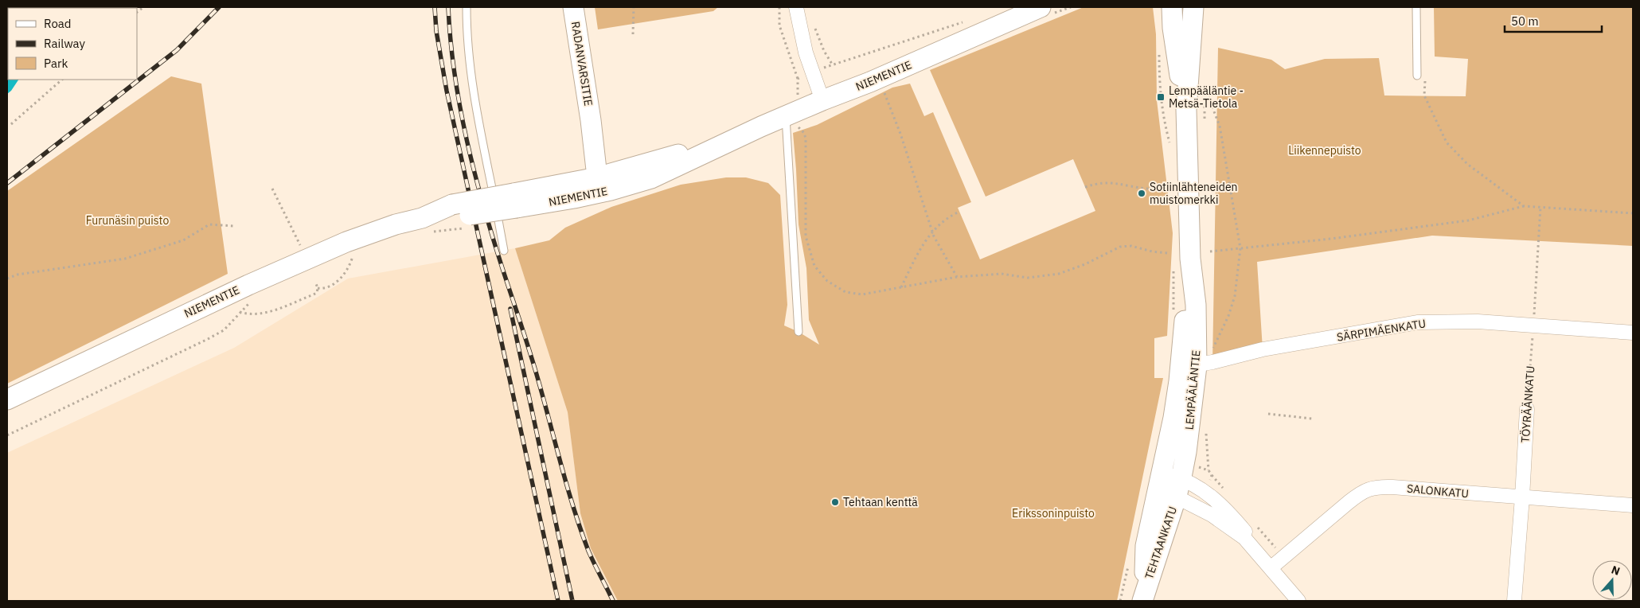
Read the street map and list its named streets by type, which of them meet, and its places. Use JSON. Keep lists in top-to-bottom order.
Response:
{
  "streets": {
    "main road": [
      "RADANVARSITIE",
      "NIEMENTIE",
      "LEMPÄÄLÄNTIE",
      "TEHTAANKATU"
    ],
    "street": ["SÄRPIMÄENKATU", "TÖYRÄÄNKATU", "SALONKATU"]
  },
  "crossings": [
    ["RADANVARSITIE", "NIEMENTIE"],
    ["SÄRPIMÄENKATU", "LEMPÄÄLÄNTIE"],
    ["SÄRPIMÄENKATU", "TÖYRÄÄNKATU"],
    ["LEMPÄÄLÄNTIE", "TEHTAANKATU"],
    ["TÖYRÄÄNKATU", "SALONKATU"]
  ],
  "parks": ["Liikennepuisto", "Furunäsin puisto", "Erikssoninpuisto"],
  "places": {
    "transit": ["Lempääläntie - Metsä-Tietola"],
    "other": ["Sotiinlähteneiden muistomerkki", "Tehtaan kenttä"]
  },
  "legend": ["Road", "Railway", "Park"],
  "scale_bar": "50 m",
  "north": "top"
}
